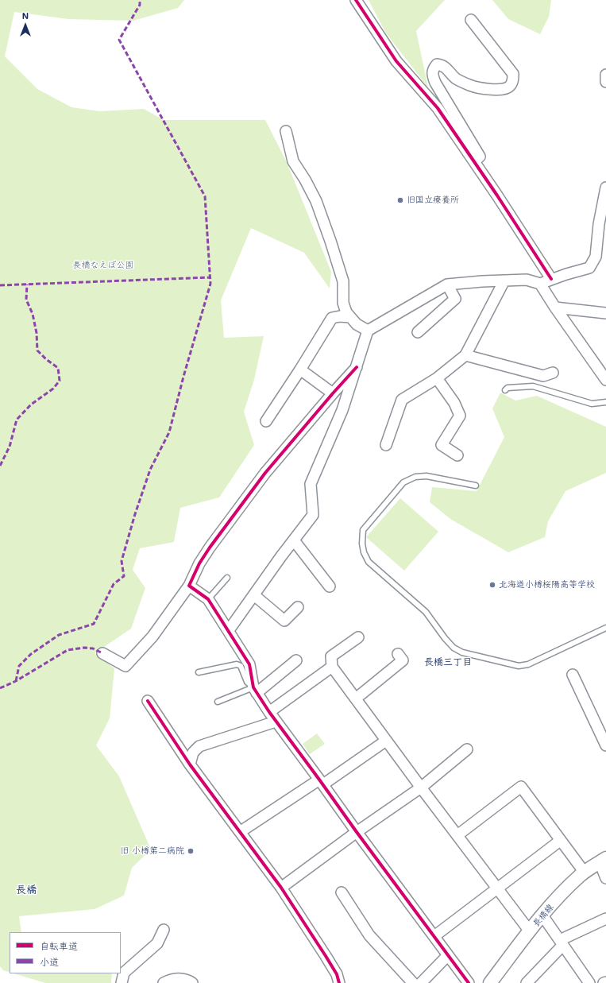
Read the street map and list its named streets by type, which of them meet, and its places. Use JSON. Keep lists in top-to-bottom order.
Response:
{
  "streets": {
    "street": ["長橋線"]
  },
  "districts": ["長橋三丁目", "長橋"],
  "parks": ["長橋なえぼ公園"],
  "places": ["旧国立療養所", "北海道小樽桜陽高等学校", "旧 小樽第二病院"],
  "legend": ["自転車道", "小道"],
  "north": "top"
}
